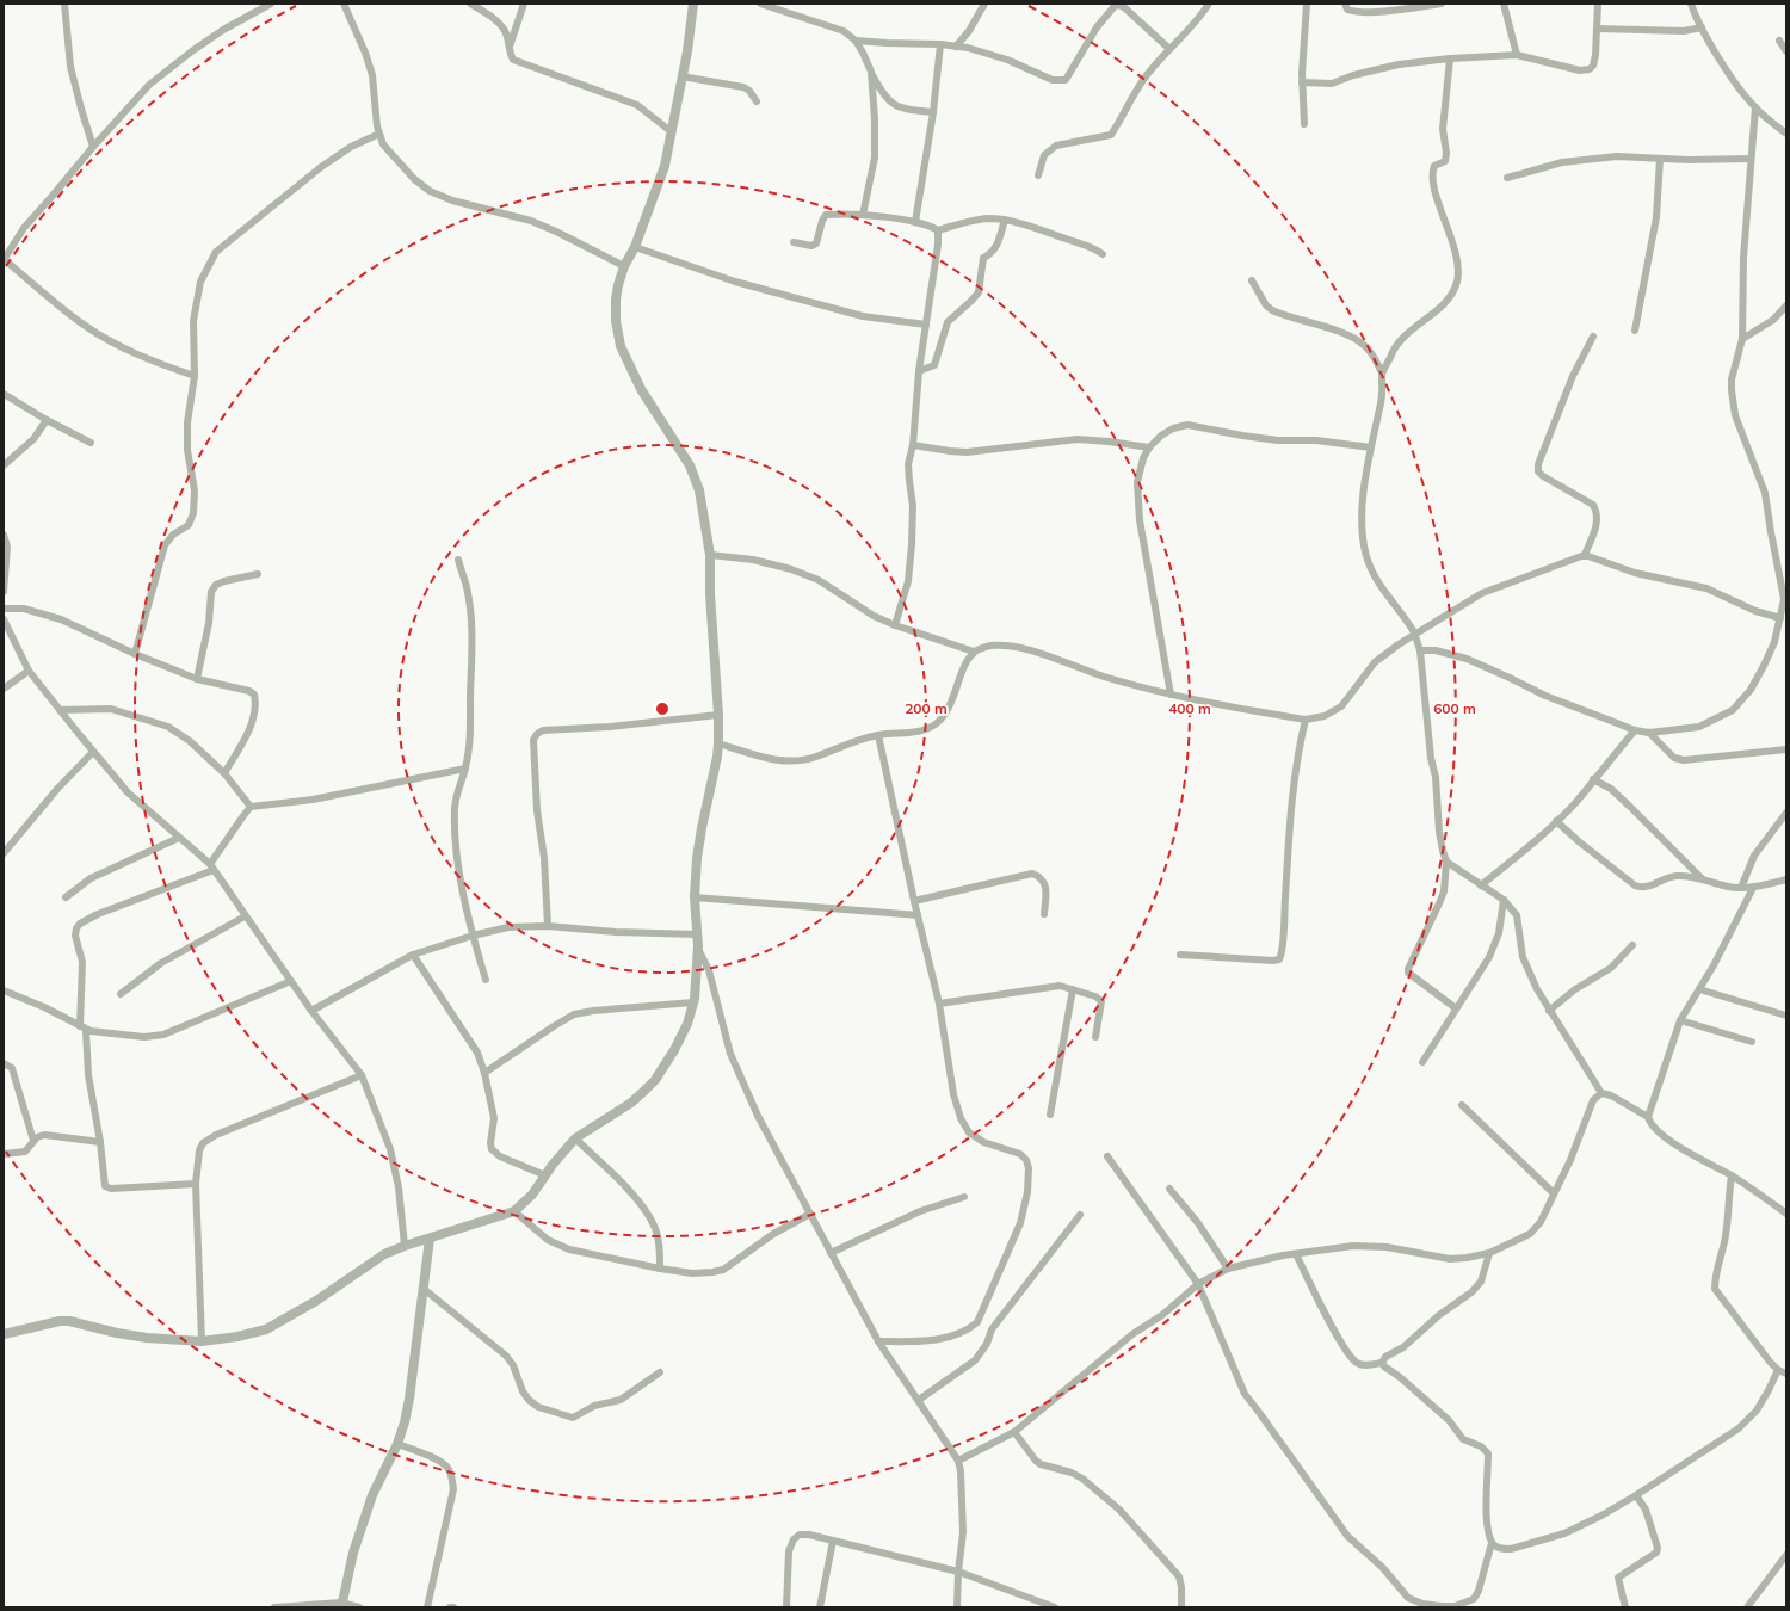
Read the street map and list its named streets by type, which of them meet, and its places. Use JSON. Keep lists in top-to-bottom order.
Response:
{
  "rings": ["200 m", "400 m", "600 m"]
}
